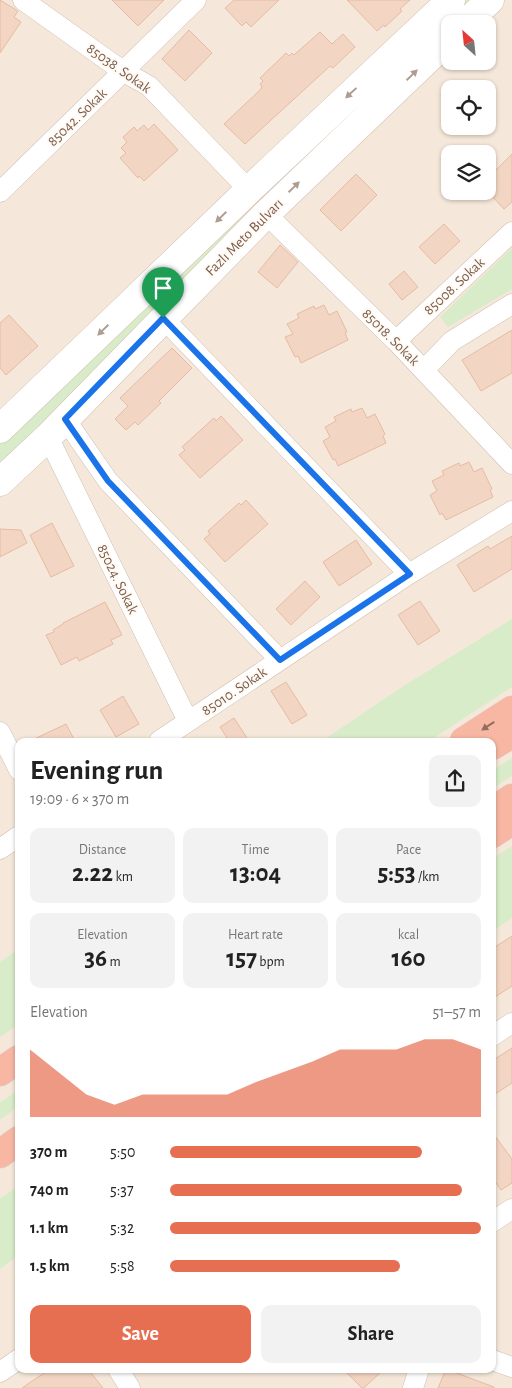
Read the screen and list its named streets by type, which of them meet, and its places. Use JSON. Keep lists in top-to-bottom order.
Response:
{
  "streets": {
    "main road": ["Fazlı Meto Bulvarı"],
    "street": [
      "85038. Sokak",
      "85042. Sokak",
      "85008. Sokak",
      "85018. Sokak",
      "85024. Sokak",
      "85010. Sokak"
    ]
  },
  "crossings": [
    ["85038. Sokak", "85042. Sokak"],
    ["85038. Sokak", "Fazlı Meto Bulvarı"],
    ["Fazlı Meto Bulvarı", "85018. Sokak"],
    ["Fazlı Meto Bulvarı", "85024. Sokak"],
    ["85008. Sokak", "85018. Sokak"],
    ["85024. Sokak", "85010. Sokak"]
  ],
  "north": "top left",
  "page": {
    "heading": ["Evening run", "19:09 · 6 × 370 m"],
    "stats": [
      ["Distance", "2.22 km"],
      ["Time", "13:04"],
      ["Pace", "5:53 /km"],
      ["Elevation", "36 m"],
      ["Heart rate", "157 bpm"],
      ["kcal", "160"]
    ],
    "chart": ["Elevation", "51–57 m"],
    "list": [
      {
        "name": "370 m",
        "note": "5:50"
      },
      {
        "name": "740 m",
        "note": "5:37"
      },
      {
        "name": "1.1 km",
        "note": "5:32"
      },
      {
        "name": "1.5 km",
        "note": "5:58"
      }
    ],
    "buttons": ["Save", "Share"]
  }
}
